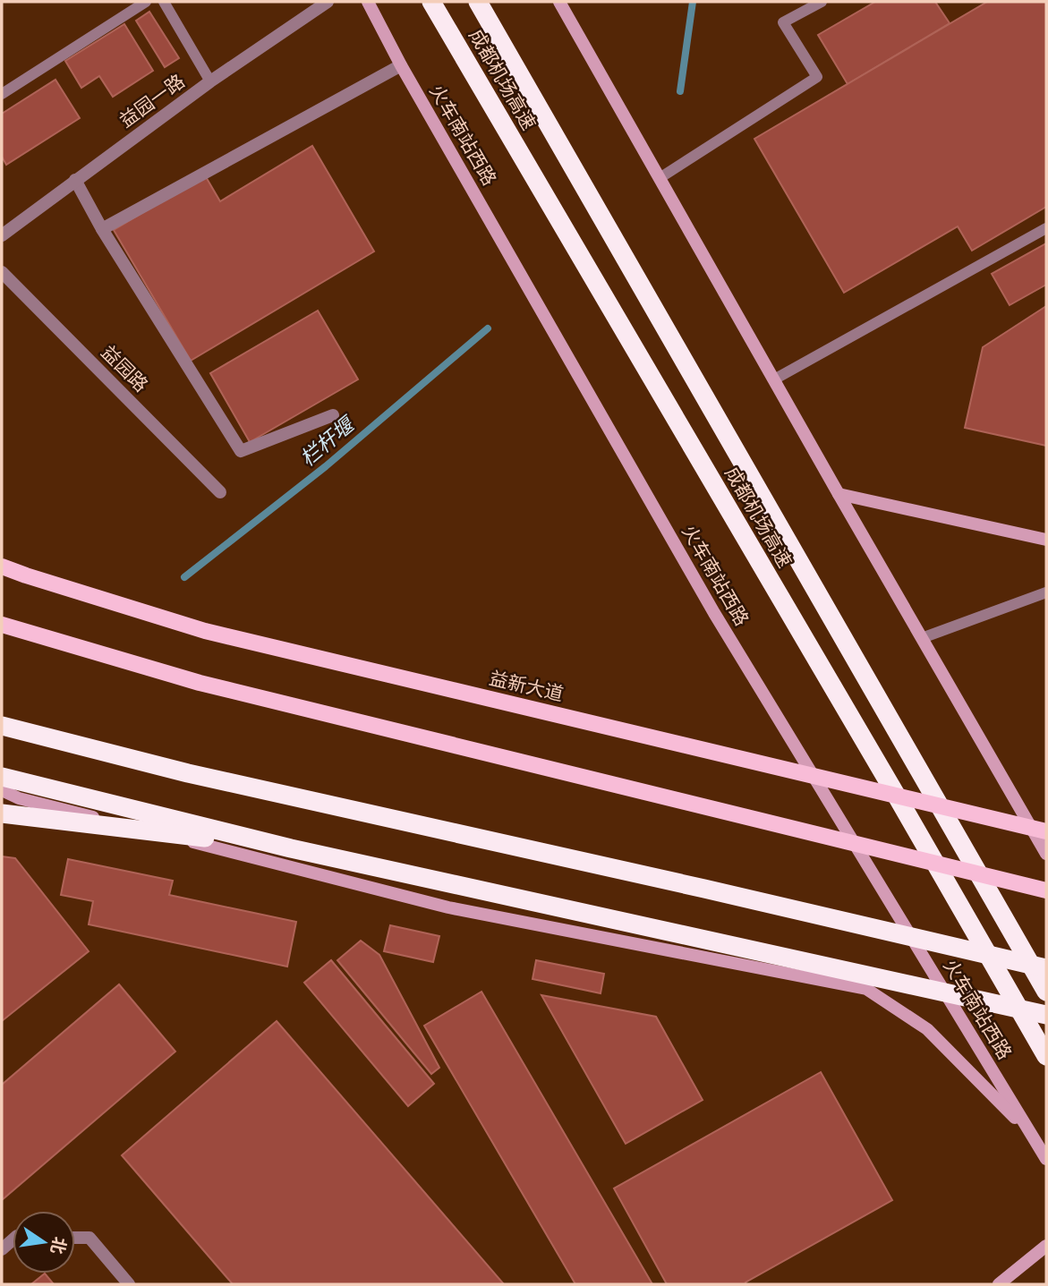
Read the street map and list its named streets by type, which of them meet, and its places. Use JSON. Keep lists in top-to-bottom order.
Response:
{
  "streets": {
    "highway": ["成都机场高速"],
    "main road": ["火车南站西路", "益新大道"],
    "street": ["益园一路", "益园路"]
  },
  "water": ["栏杆堰"],
  "north": "right"
}
